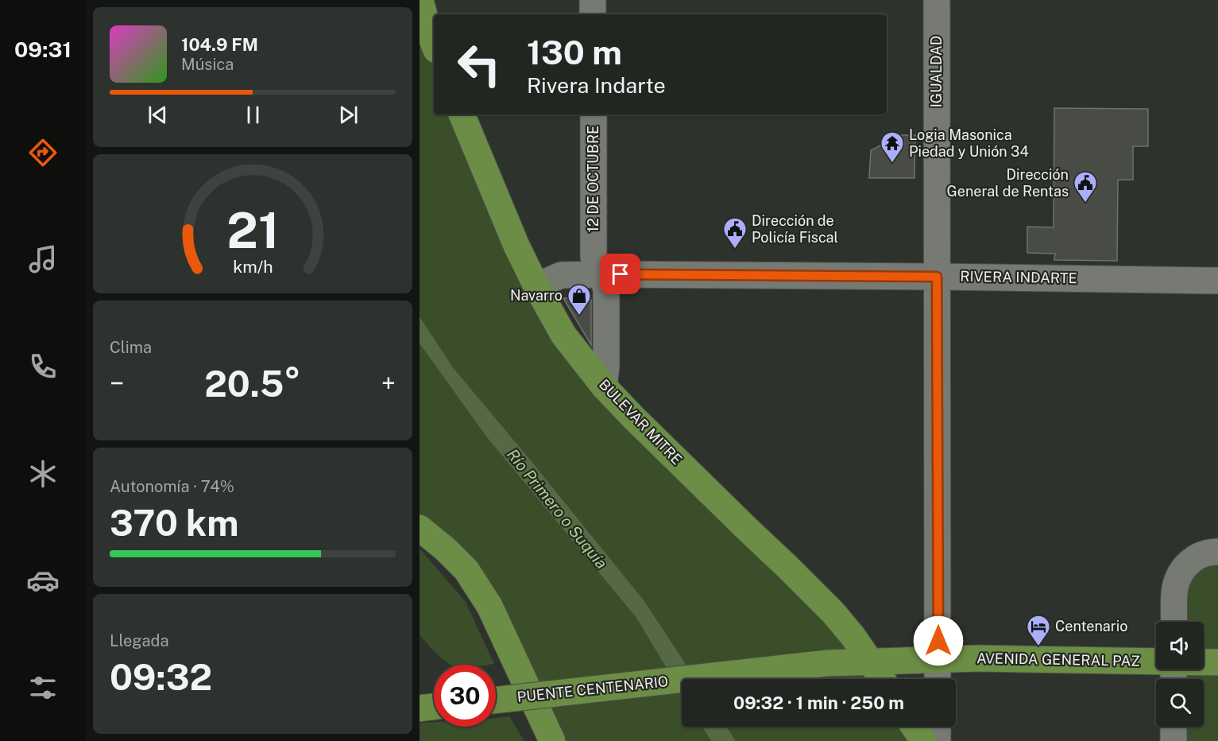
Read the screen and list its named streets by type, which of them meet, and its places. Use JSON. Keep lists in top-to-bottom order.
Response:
{
  "streets": {
    "main road": ["BULEVAR MITRE", "AVENIDA GENERAL PAZ", "PUENTE CENTENARIO"],
    "street": ["IGUALDAD", "12 DE OCTUBRE", "RIVERA INDARTE"]
  },
  "crossings": [
    ["IGUALDAD", "RIVERA INDARTE"],
    ["IGUALDAD", "AVENIDA GENERAL PAZ"],
    ["12 DE OCTUBRE", "RIVERA INDARTE"],
    ["12 DE OCTUBRE", "BULEVAR MITRE"],
    ["RIVERA INDARTE", "BULEVAR MITRE"],
    ["BULEVAR MITRE", "AVENIDA GENERAL PAZ"],
    ["AVENIDA GENERAL PAZ", "PUENTE CENTENARIO"]
  ],
  "water": ["Río Primero o Suquía"],
  "places": {
    "temple": ["Logia Masonica Piedad y Unión 34"],
    "public building": ["Dirección General de Rentas", "Dirección de Policía Fiscal"],
    "shop": ["Navarro"],
    "hotel": ["Centenario"]
  },
  "page": {
    "tabs": "09:31",
    "turn": ["130 m", "Rivera Indarte"],
    "song": ["104.9 FM", "Música"],
    "tile": [
      "Clima",
      ["Autonomía · 74%", "370 km"],
      ["Llegada", "09:32"]
    ],
    "heat": ["−", "20.5°", "+"],
    "limit": "30",
    "trip": "09:32 · 1 min · 250 m",
    "gauge": ["21", "km/h"]
  }
}
